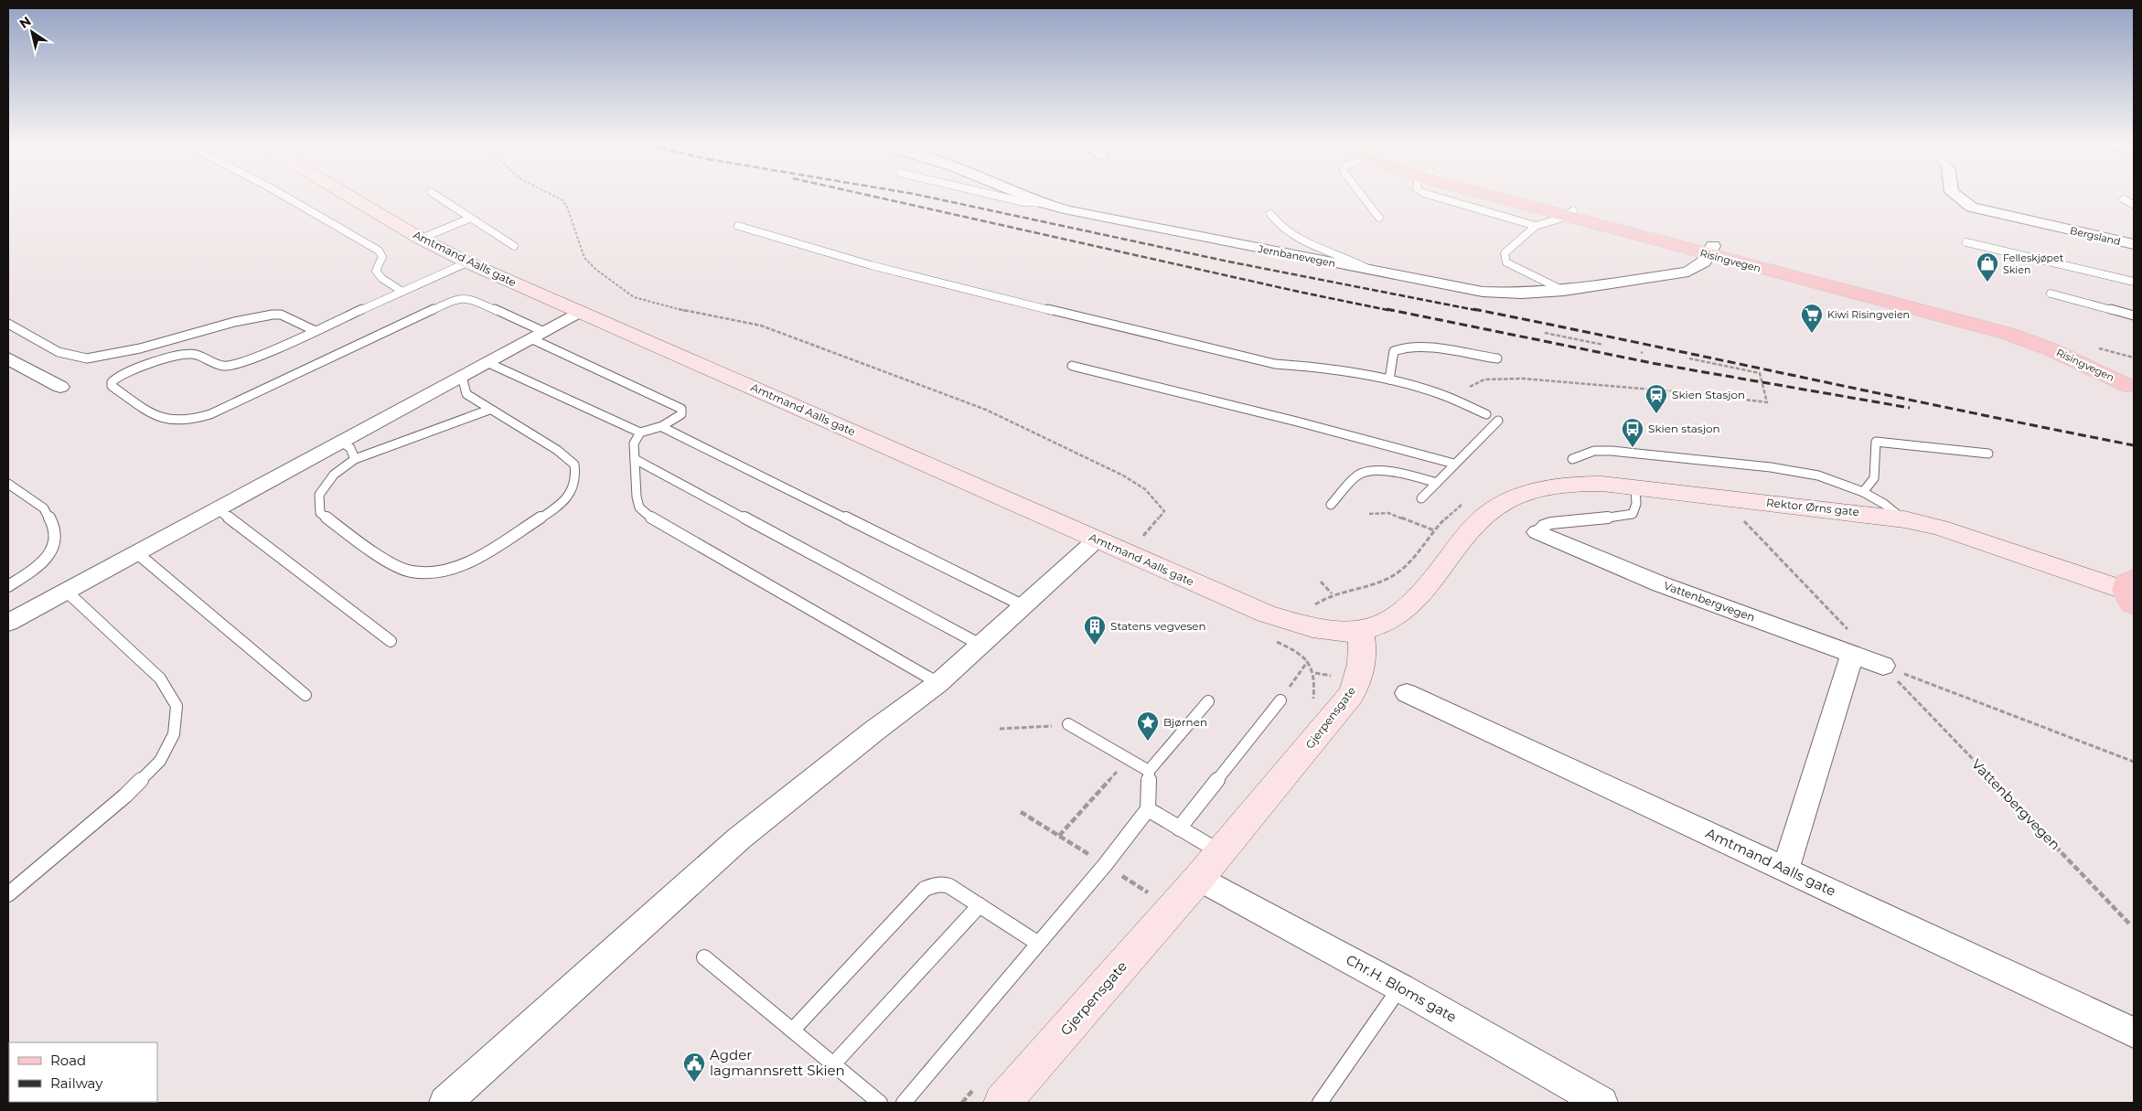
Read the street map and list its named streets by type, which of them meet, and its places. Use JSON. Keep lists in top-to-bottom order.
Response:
{
  "streets": {
    "main road": [
      "Amtmand Aalls gate",
      "Risingvegen",
      "Rektor Ørns gate",
      "Gjerpensgate"
    ],
    "street": [
      "Bergsland",
      "Jernbanevegen",
      "Vattenbergvegen",
      "Chr.H. Bloms gate"
    ]
  },
  "crossings": [
    ["Jernbanevegen", "Risingvegen"],
    ["Amtmand Aalls gate", "Rektor Ørns gate"],
    ["Amtmand Aalls gate", "Gjerpensgate"],
    ["Rektor Ørns gate", "Gjerpensgate"],
    ["Gjerpensgate", "Chr.H. Bloms gate"]
  ],
  "places": {
    "shop": ["Felleskjøpet Skien"],
    "supermarket": ["Kiwi Risingveien"],
    "station": ["Skien Stasjon"],
    "bus stop": ["Skien stasjon"],
    "building": ["Statens vegvesen"],
    "place": ["Bjørnen"],
    "public building": ["Agder lagmannsrett Skien"]
  },
  "legend": ["Road", "Railway"],
  "north": "top left"
}
